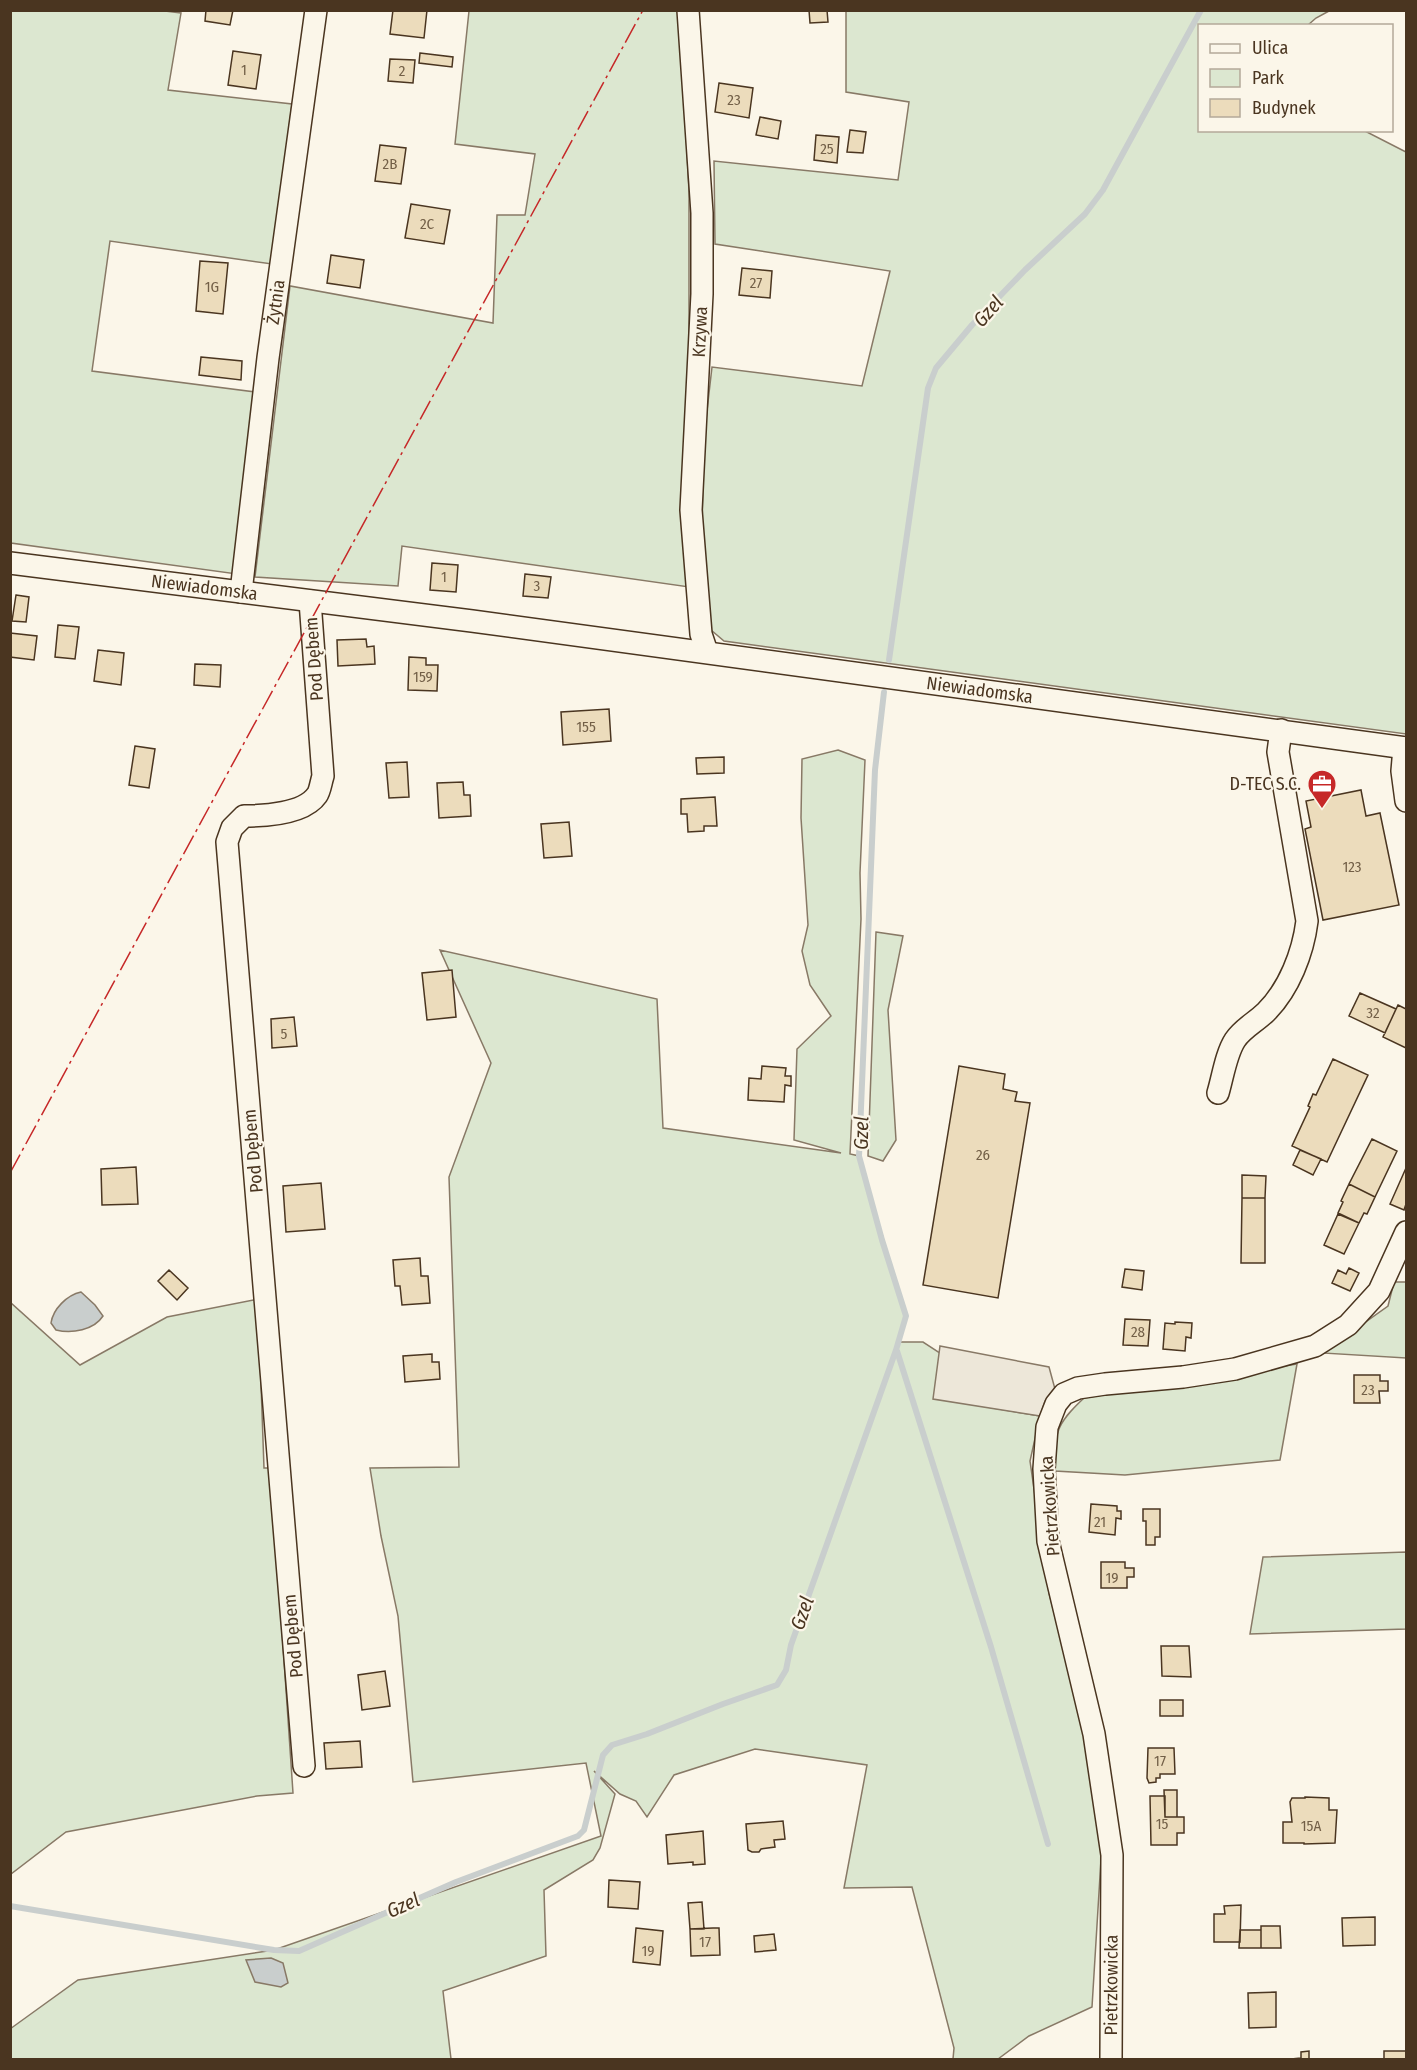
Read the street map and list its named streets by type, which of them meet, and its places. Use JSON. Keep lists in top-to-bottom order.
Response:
{
  "streets": {
    "street": [
      "Żytnia",
      "Krzywa",
      "Niewiadomska",
      "Pod Dębem",
      "Pietrzkowicka"
    ]
  },
  "crossings": [
    ["Żytnia", "Niewiadomska"],
    ["Krzywa", "Niewiadomska"],
    ["Niewiadomska", "Pod Dębem"]
  ],
  "water": ["Gzel"],
  "places": {
    "office": ["D-TEC S.C."]
  },
  "house_numbers": [
    "1",
    "2",
    "23",
    "25",
    "2B",
    "2C",
    "27",
    "1G",
    "1",
    "3",
    "159",
    "155",
    "123",
    "32",
    "5",
    "26",
    "28",
    "23",
    "21",
    "19",
    "17",
    "15",
    "15A",
    "17",
    "19"
  ],
  "legend": ["Ulica", "Park", "Budynek"]
}
